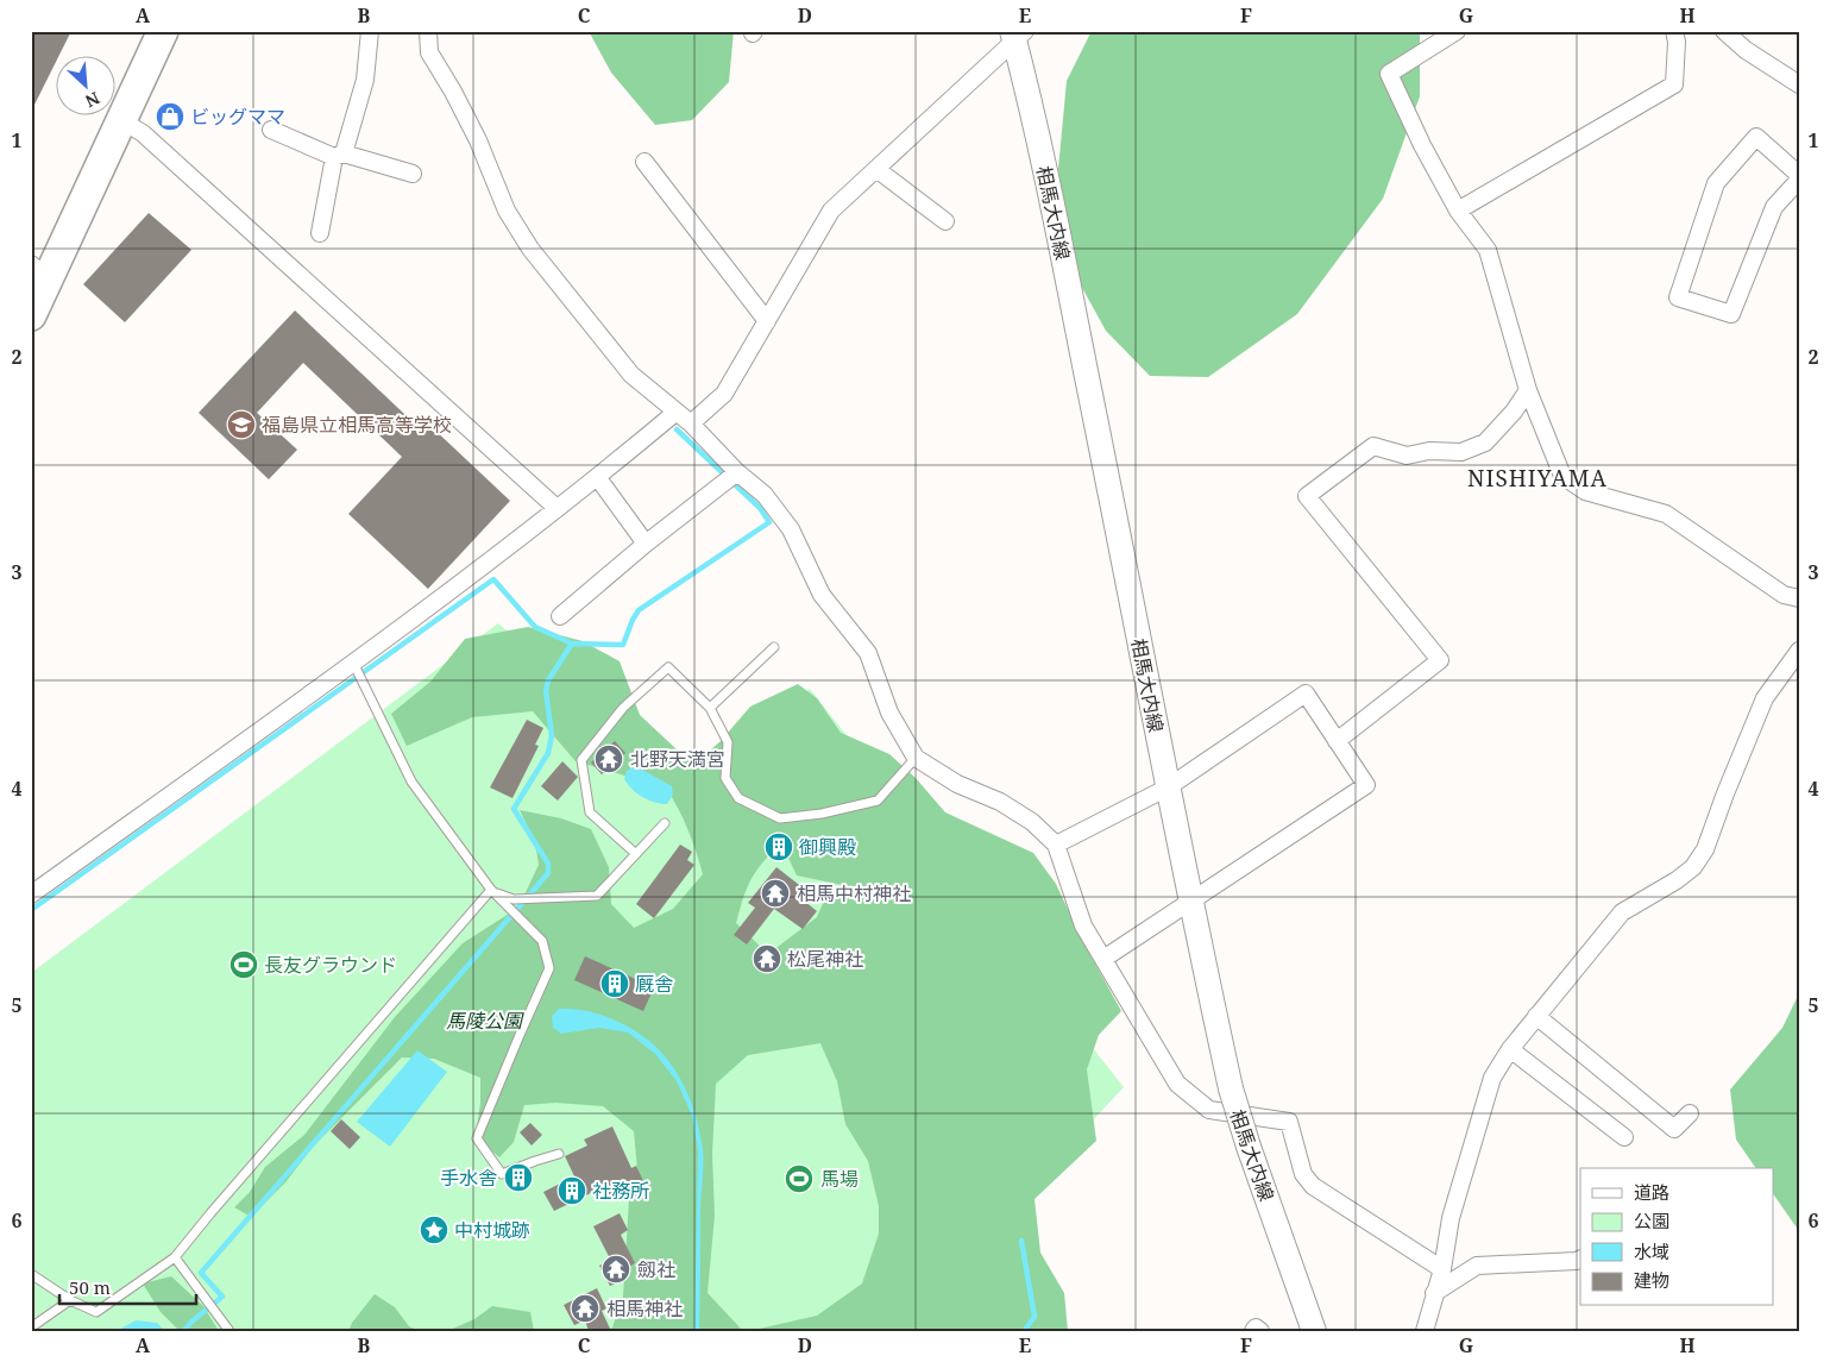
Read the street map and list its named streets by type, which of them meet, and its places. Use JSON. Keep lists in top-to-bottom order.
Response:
{
  "streets": {
    "main road": ["相馬大内線"]
  },
  "districts": ["NISHIYAMA"],
  "parks": ["馬陵公園"],
  "places": {
    "shop": ["ビッグママ"],
    "school or university": ["福島県立相馬高等学校"],
    "temple": [
      "北野天満宮",
      "相馬中村神社",
      "松尾神社",
      "劔社",
      "相馬神社"
    ],
    "building": [
      "御興殿",
      "厩舎",
      "手水舎",
      "社務所"
    ],
    "sports": ["長友グラウンド", "馬場"],
    "place": ["中村城跡"]
  },
  "legend": [
    "道路",
    "公園",
    "水域",
    "建物"
  ],
  "scale_bar": "50 m",
  "north": "bottom right",
  "grid": {
    "columns": [
      "A",
      "B",
      "C",
      "D",
      "E",
      "F",
      "G",
      "H"
    ],
    "rows": [
      "1",
      "2",
      "3",
      "4",
      "5",
      "6"
    ]
  }
}
